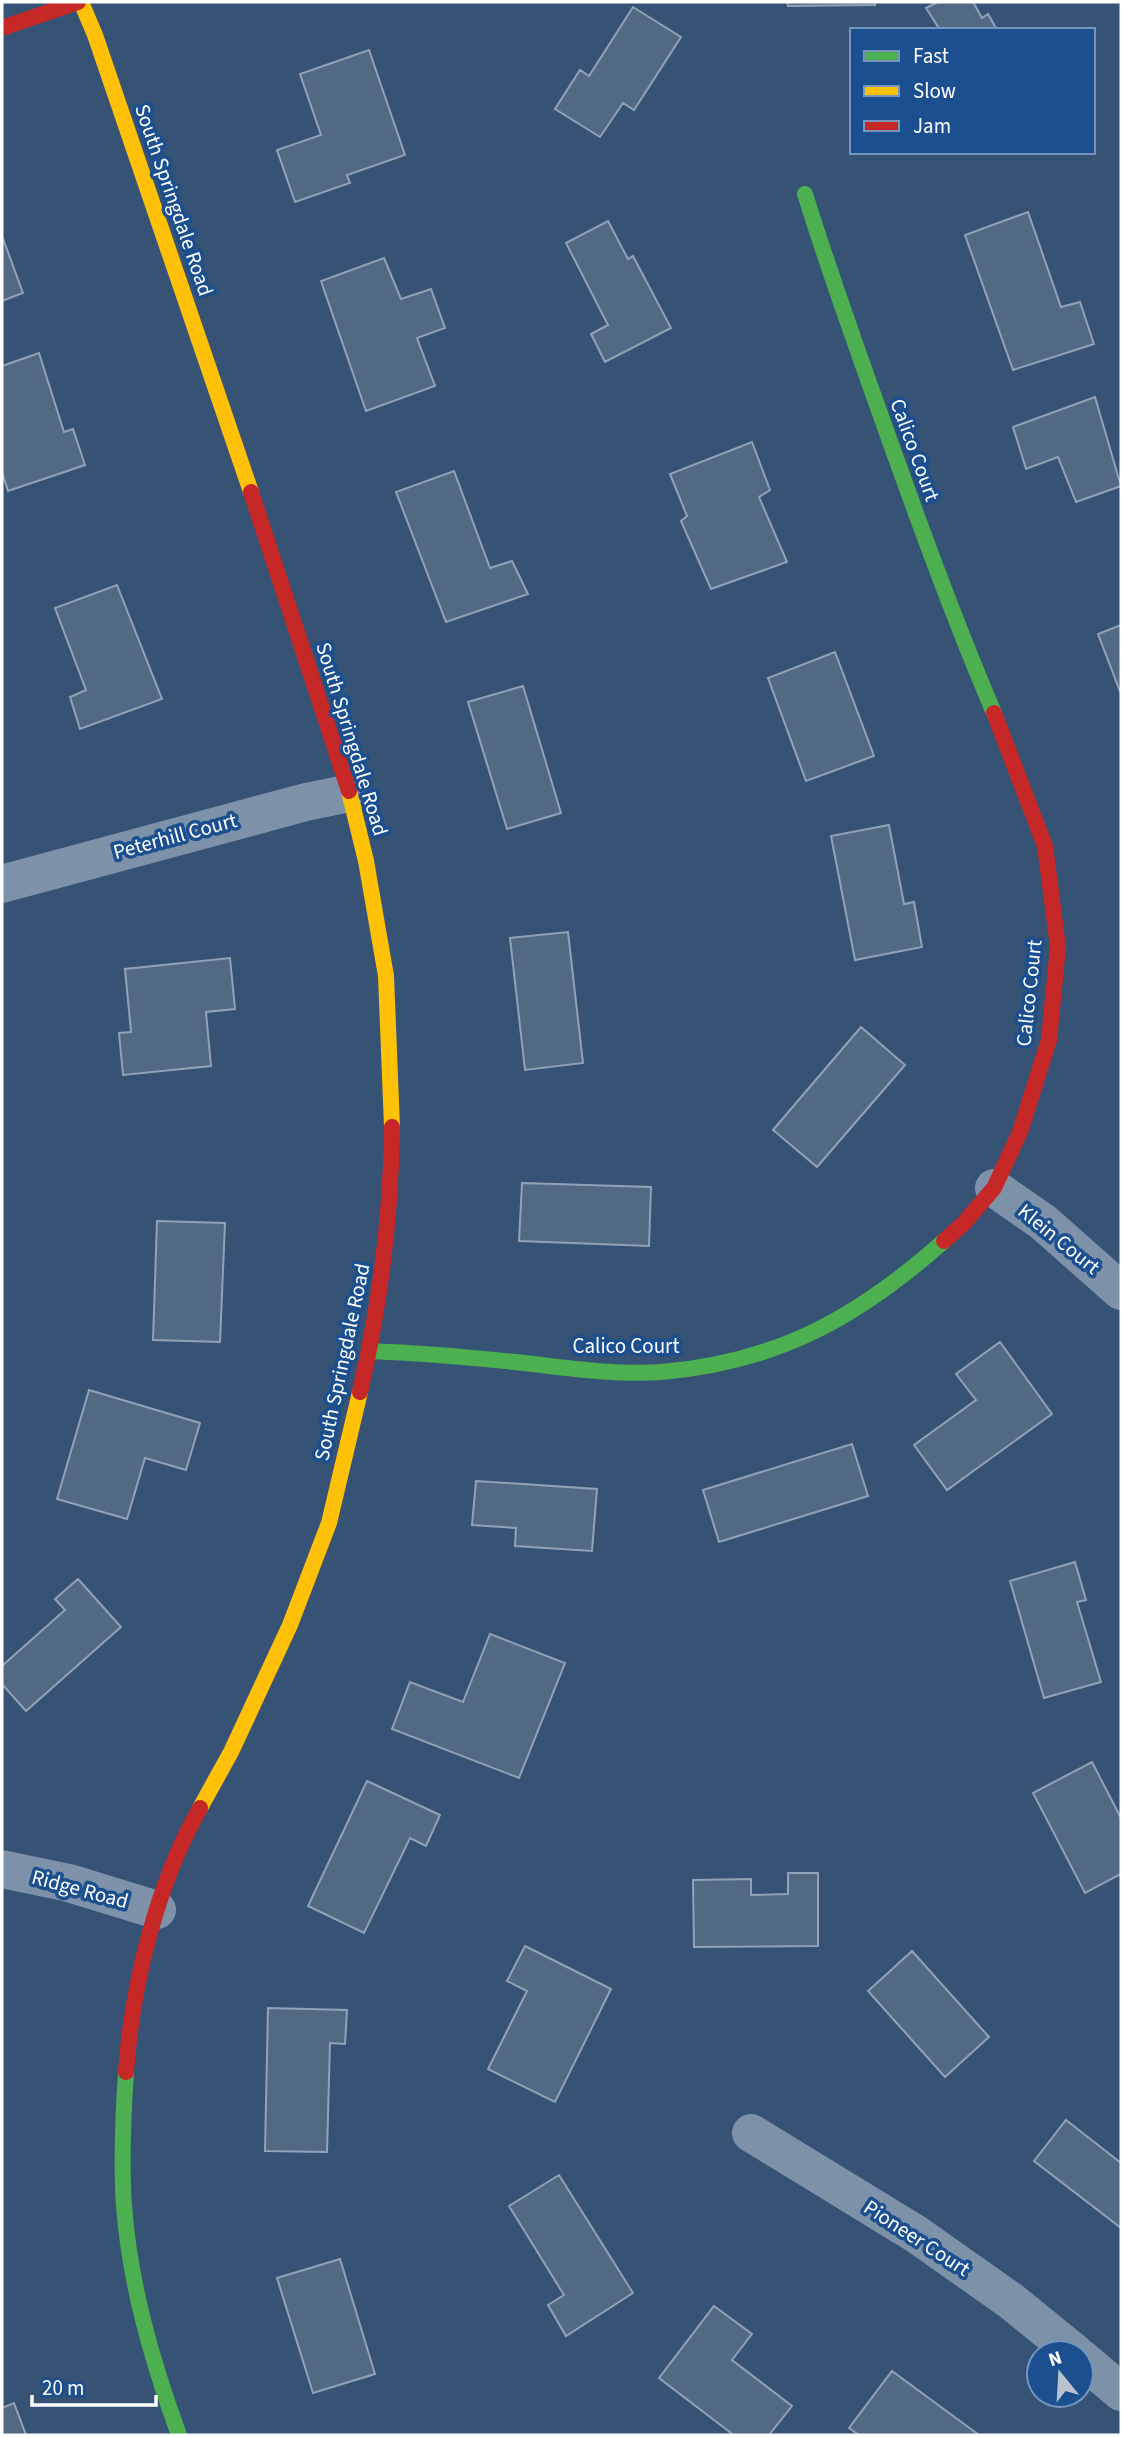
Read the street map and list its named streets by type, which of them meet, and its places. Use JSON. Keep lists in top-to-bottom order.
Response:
{
  "streets": {
    "street": [
      "South Springdale Road",
      "Calico Court",
      "Peterhill Court",
      "Klein Court",
      "Ridge Road",
      "Pioneer Court"
    ]
  },
  "crossings": [
    ["South Springdale Road", "Calico Court"],
    ["South Springdale Road", "Peterhill Court"],
    ["South Springdale Road", "Ridge Road"],
    ["Calico Court", "Klein Court"]
  ],
  "legend": ["Fast", "Slow", "Jam"],
  "scale_bar": "20 m",
  "north": "top"
}
